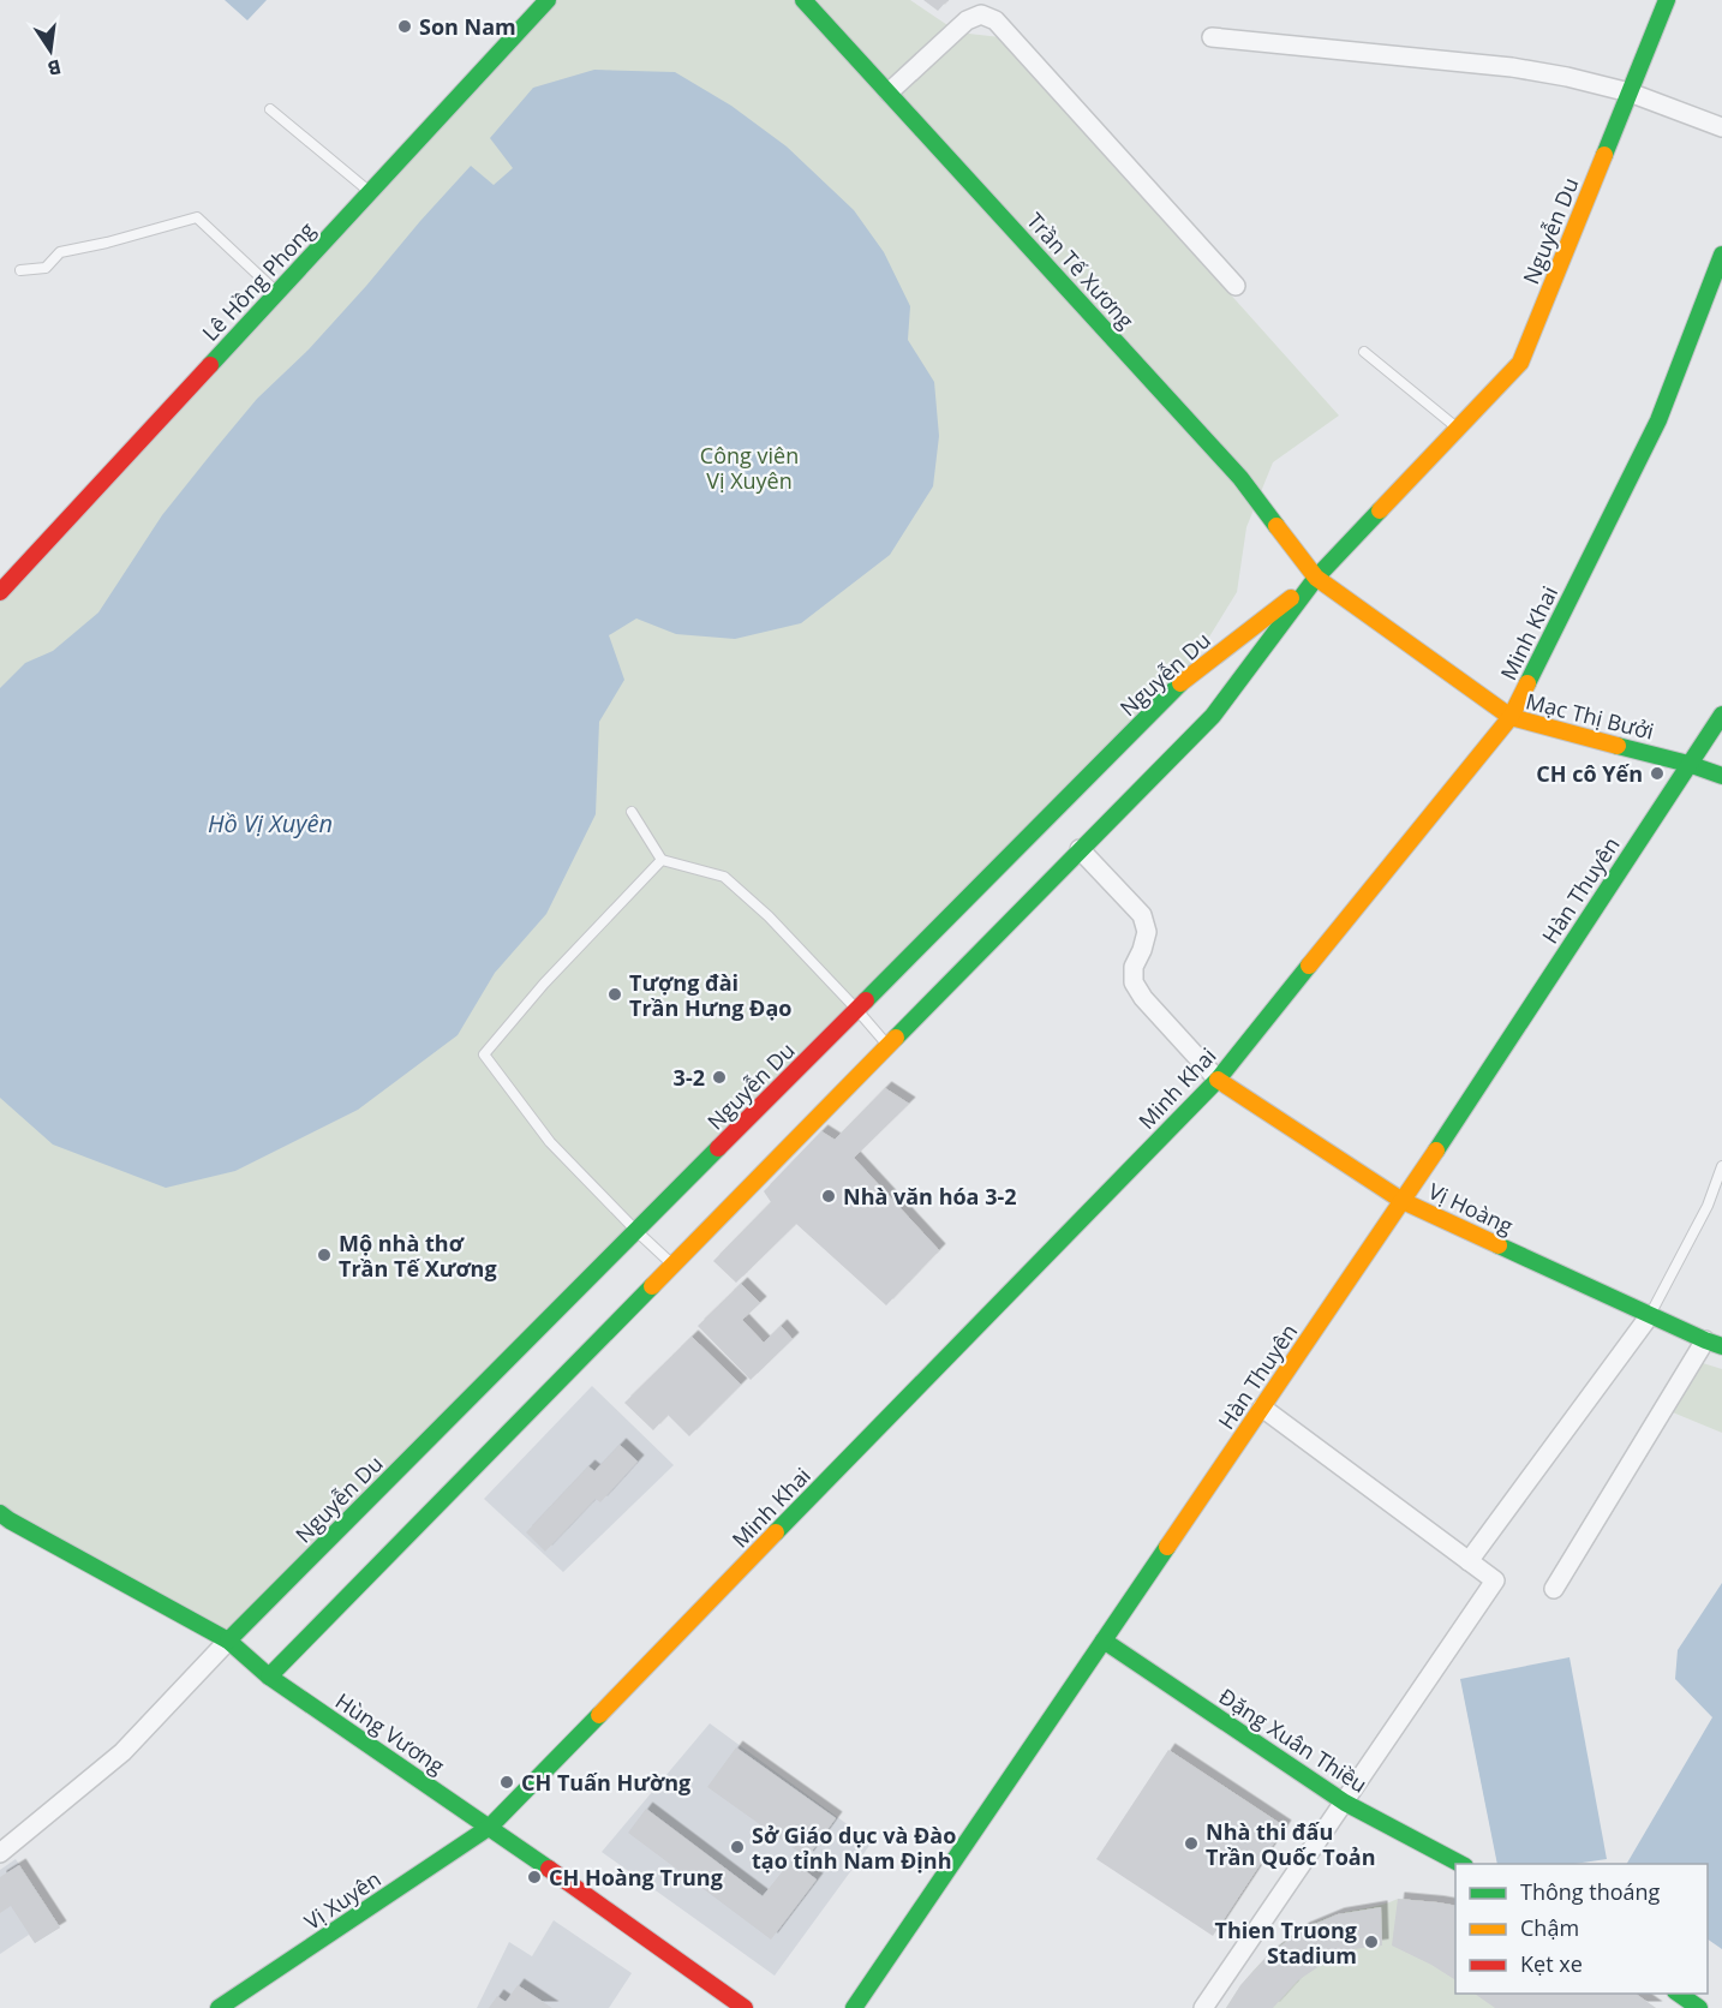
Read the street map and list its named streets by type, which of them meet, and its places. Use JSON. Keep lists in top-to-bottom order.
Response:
{
  "streets": {
    "street": [
      "Nguyễn Du",
      "Trần Tế Xương",
      "Lê Hồng Phong",
      "Minh Khai",
      "Mạc Thị Bưởi",
      "Hàn Thuyên",
      "Vị Hoàng",
      "Hùng Vương",
      "Đặng Xuân Thiều",
      "Vị Xuyên"
    ]
  },
  "crossings": [
    ["Nguyễn Du", "Trần Tế Xương"],
    ["Nguyễn Du", "Mạc Thị Bưởi"],
    ["Nguyễn Du", "Hùng Vương"],
    ["Trần Tế Xương", "Mạc Thị Bưởi"],
    ["Minh Khai", "Mạc Thị Bưởi"],
    ["Minh Khai", "Vị Hoàng"],
    ["Minh Khai", "Hùng Vương"],
    ["Minh Khai", "Vị Xuyên"],
    ["Mạc Thị Bưởi", "Hàn Thuyên"],
    ["Hàn Thuyên", "Vị Hoàng"],
    ["Hàn Thuyên", "Đặng Xuân Thiều"],
    ["Hùng Vương", "Vị Xuyên"]
  ],
  "water": ["Hồ Vị Xuyên"],
  "parks": ["Công viên Vị Xuyên"],
  "places": [
    "Son Nam",
    "CH cô Yến",
    "Tượng đài Trần Hưng Đạo",
    "3-2",
    "Nhà văn hóa 3-2",
    "Mộ nhà thơ Trần Tế Xương",
    "CH Tuấn Hường",
    "Nhà thi đấu Trần Quốc Toản",
    "Sở Giáo dục và Đào tạo tỉnh Nam Định",
    "CH Hoàng Trung",
    "Thien Truong Stadium"
  ],
  "legend": ["Thông thoáng", "Chậm", "Kẹt xe"],
  "north": "bottom"
}
